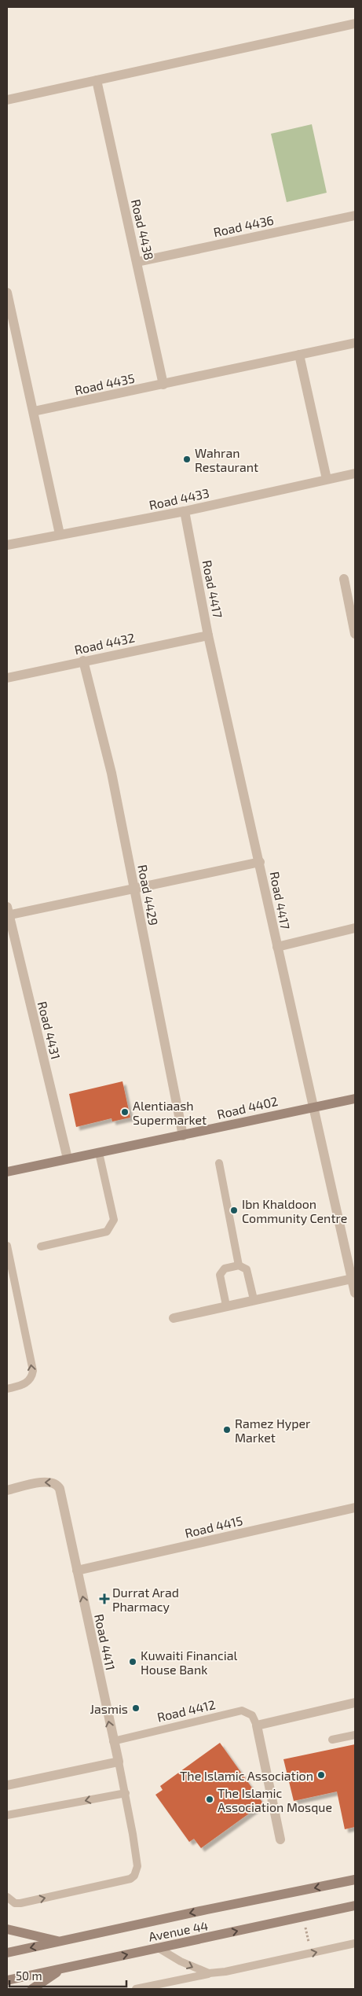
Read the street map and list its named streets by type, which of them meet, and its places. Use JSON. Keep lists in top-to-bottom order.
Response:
{
  "streets": {
    "main road": ["Road 4402", "Avenue 44"],
    "street": [
      "Road 4436",
      "Road 4438",
      "Road 4435",
      "Road 4433",
      "Road 4417",
      "Road 4432",
      "Road 4429",
      "Road 4431",
      "Road 4415",
      "Road 4411",
      "Road 4412"
    ]
  },
  "crossings": [
    ["Road 4436", "Road 4438"],
    ["Road 4438", "Road 4435"],
    ["Road 4433", "Road 4417"],
    ["Road 4417", "Road 4432"],
    ["Road 4417", "Road 4402"],
    ["Road 4432", "Road 4429"],
    ["Road 4429", "Road 4402"],
    ["Road 4431", "Road 4402"],
    ["Road 4415", "Road 4411"],
    ["Road 4411", "Road 4412"]
  ],
  "places": {
    "other": [
      "Wahran Restaurant",
      "Alentiaash Supermarket",
      "Ibn Khaldoon Community Centre",
      "Ramez Hyper Market",
      "Kuwaiti Financial House Bank",
      "Jasmis",
      "The Islamic Association",
      "The Islamic Association Mosque"
    ],
    "health": ["Durrat Arad Pharmacy"]
  },
  "scale_bar": "50 m"
}
